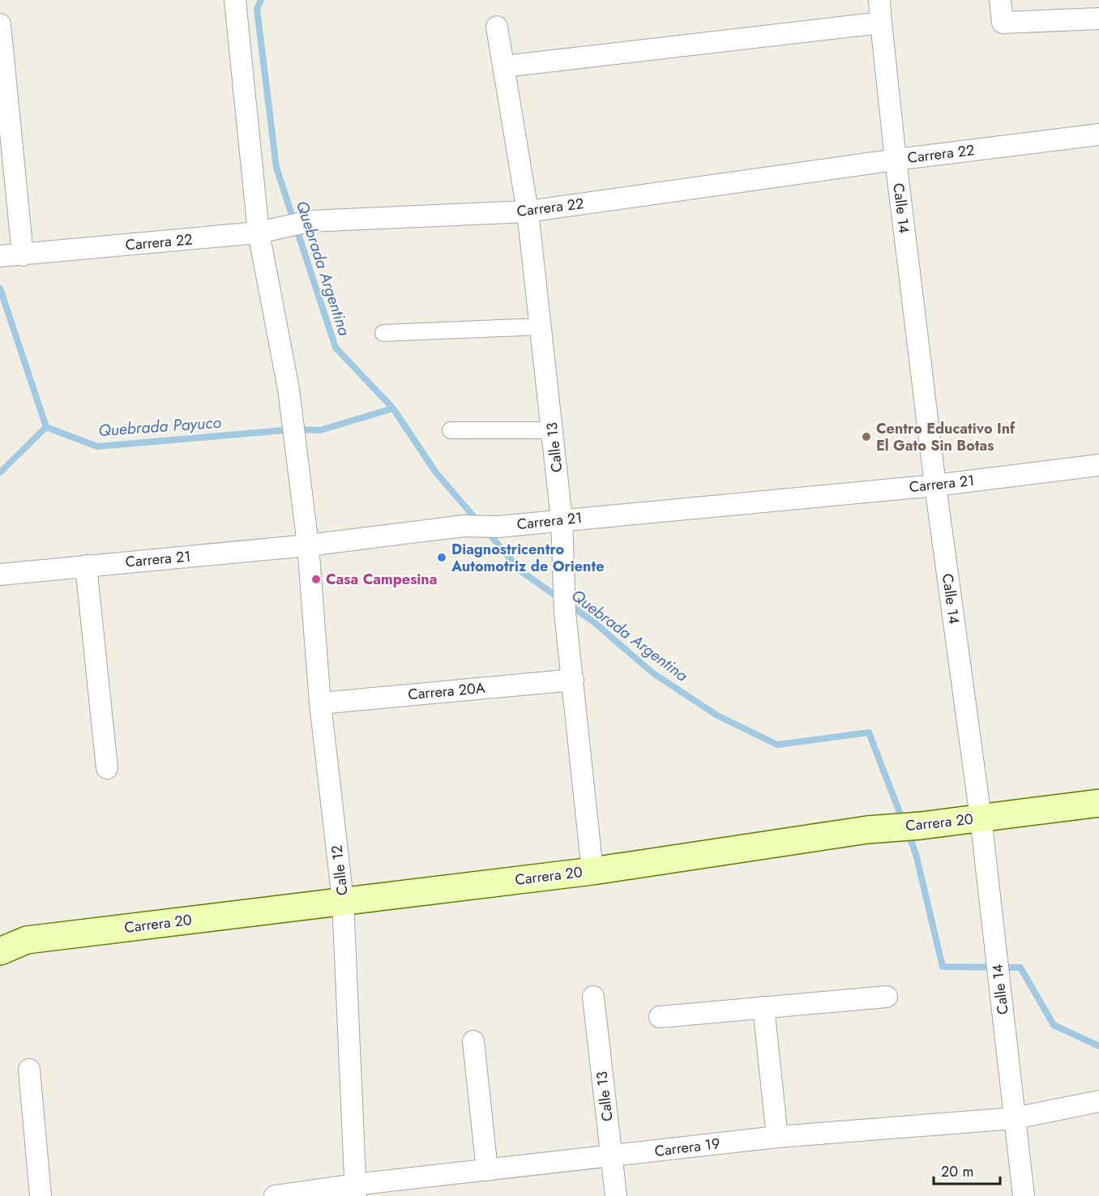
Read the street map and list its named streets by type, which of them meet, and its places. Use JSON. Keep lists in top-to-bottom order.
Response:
{
  "streets": {
    "main road": ["Carrera 20"],
    "street": [
      "Carrera 22",
      "Calle 14",
      "Calle 13",
      "Carrera 21",
      "Carrera 20A",
      "Calle 12",
      "Carrera 19"
    ]
  },
  "crossings": [
    ["Carrera 22", "Calle 14"],
    ["Carrera 22", "Calle 13"],
    ["Carrera 22", "Calle 12"],
    ["Calle 14", "Carrera 21"],
    ["Calle 14", "Carrera 20"],
    ["Calle 14", "Carrera 19"],
    ["Calle 13", "Carrera 21"],
    ["Calle 13", "Carrera 20A"],
    ["Calle 13", "Carrera 20"],
    ["Calle 13", "Carrera 19"],
    ["Carrera 21", "Calle 12"],
    ["Carrera 20A", "Calle 12"],
    ["Carrera 20", "Calle 12"],
    ["Calle 12", "Carrera 19"]
  ],
  "water": ["Quebrada Argentina", "Quebrada Payuco"],
  "places": ["Centro Educativo Inf El Gato Sin Botas", "Diagnostricentro Automotriz de Oriente", "Casa Campesina"],
  "scale_bar": "20 m"
}
